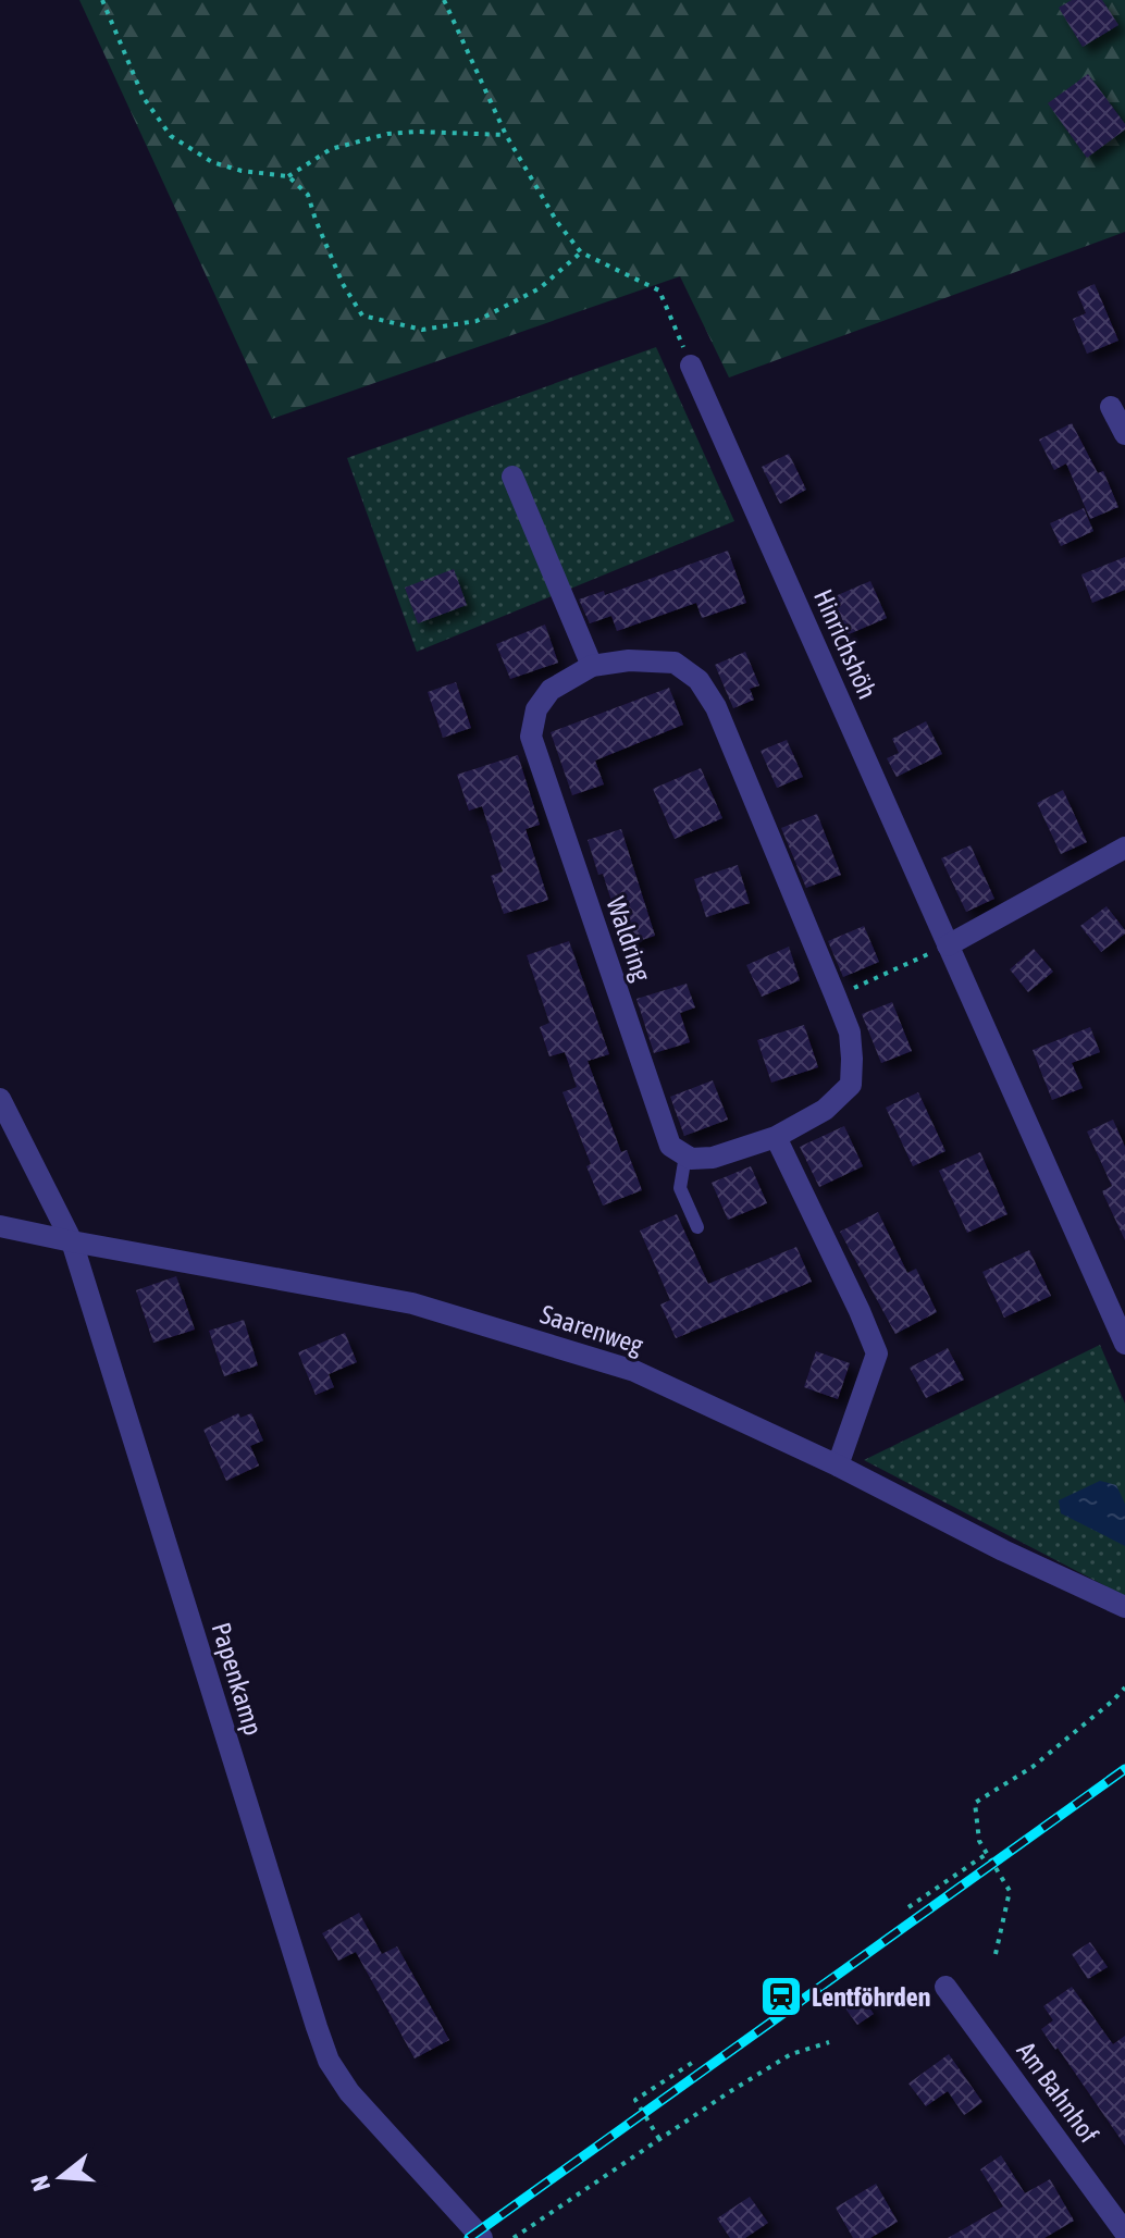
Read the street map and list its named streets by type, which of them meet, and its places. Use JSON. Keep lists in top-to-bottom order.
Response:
{
  "streets": {
    "street": [
      "Hinrichshöh",
      "Waldring",
      "Saarenweg",
      "Papenkamp",
      "Am Bahnhof"
    ]
  },
  "crossings": [
    ["Saarenweg", "Papenkamp"]
  ],
  "places": {
    "station": ["Lentföhrden"]
  },
  "north": "left"
}
